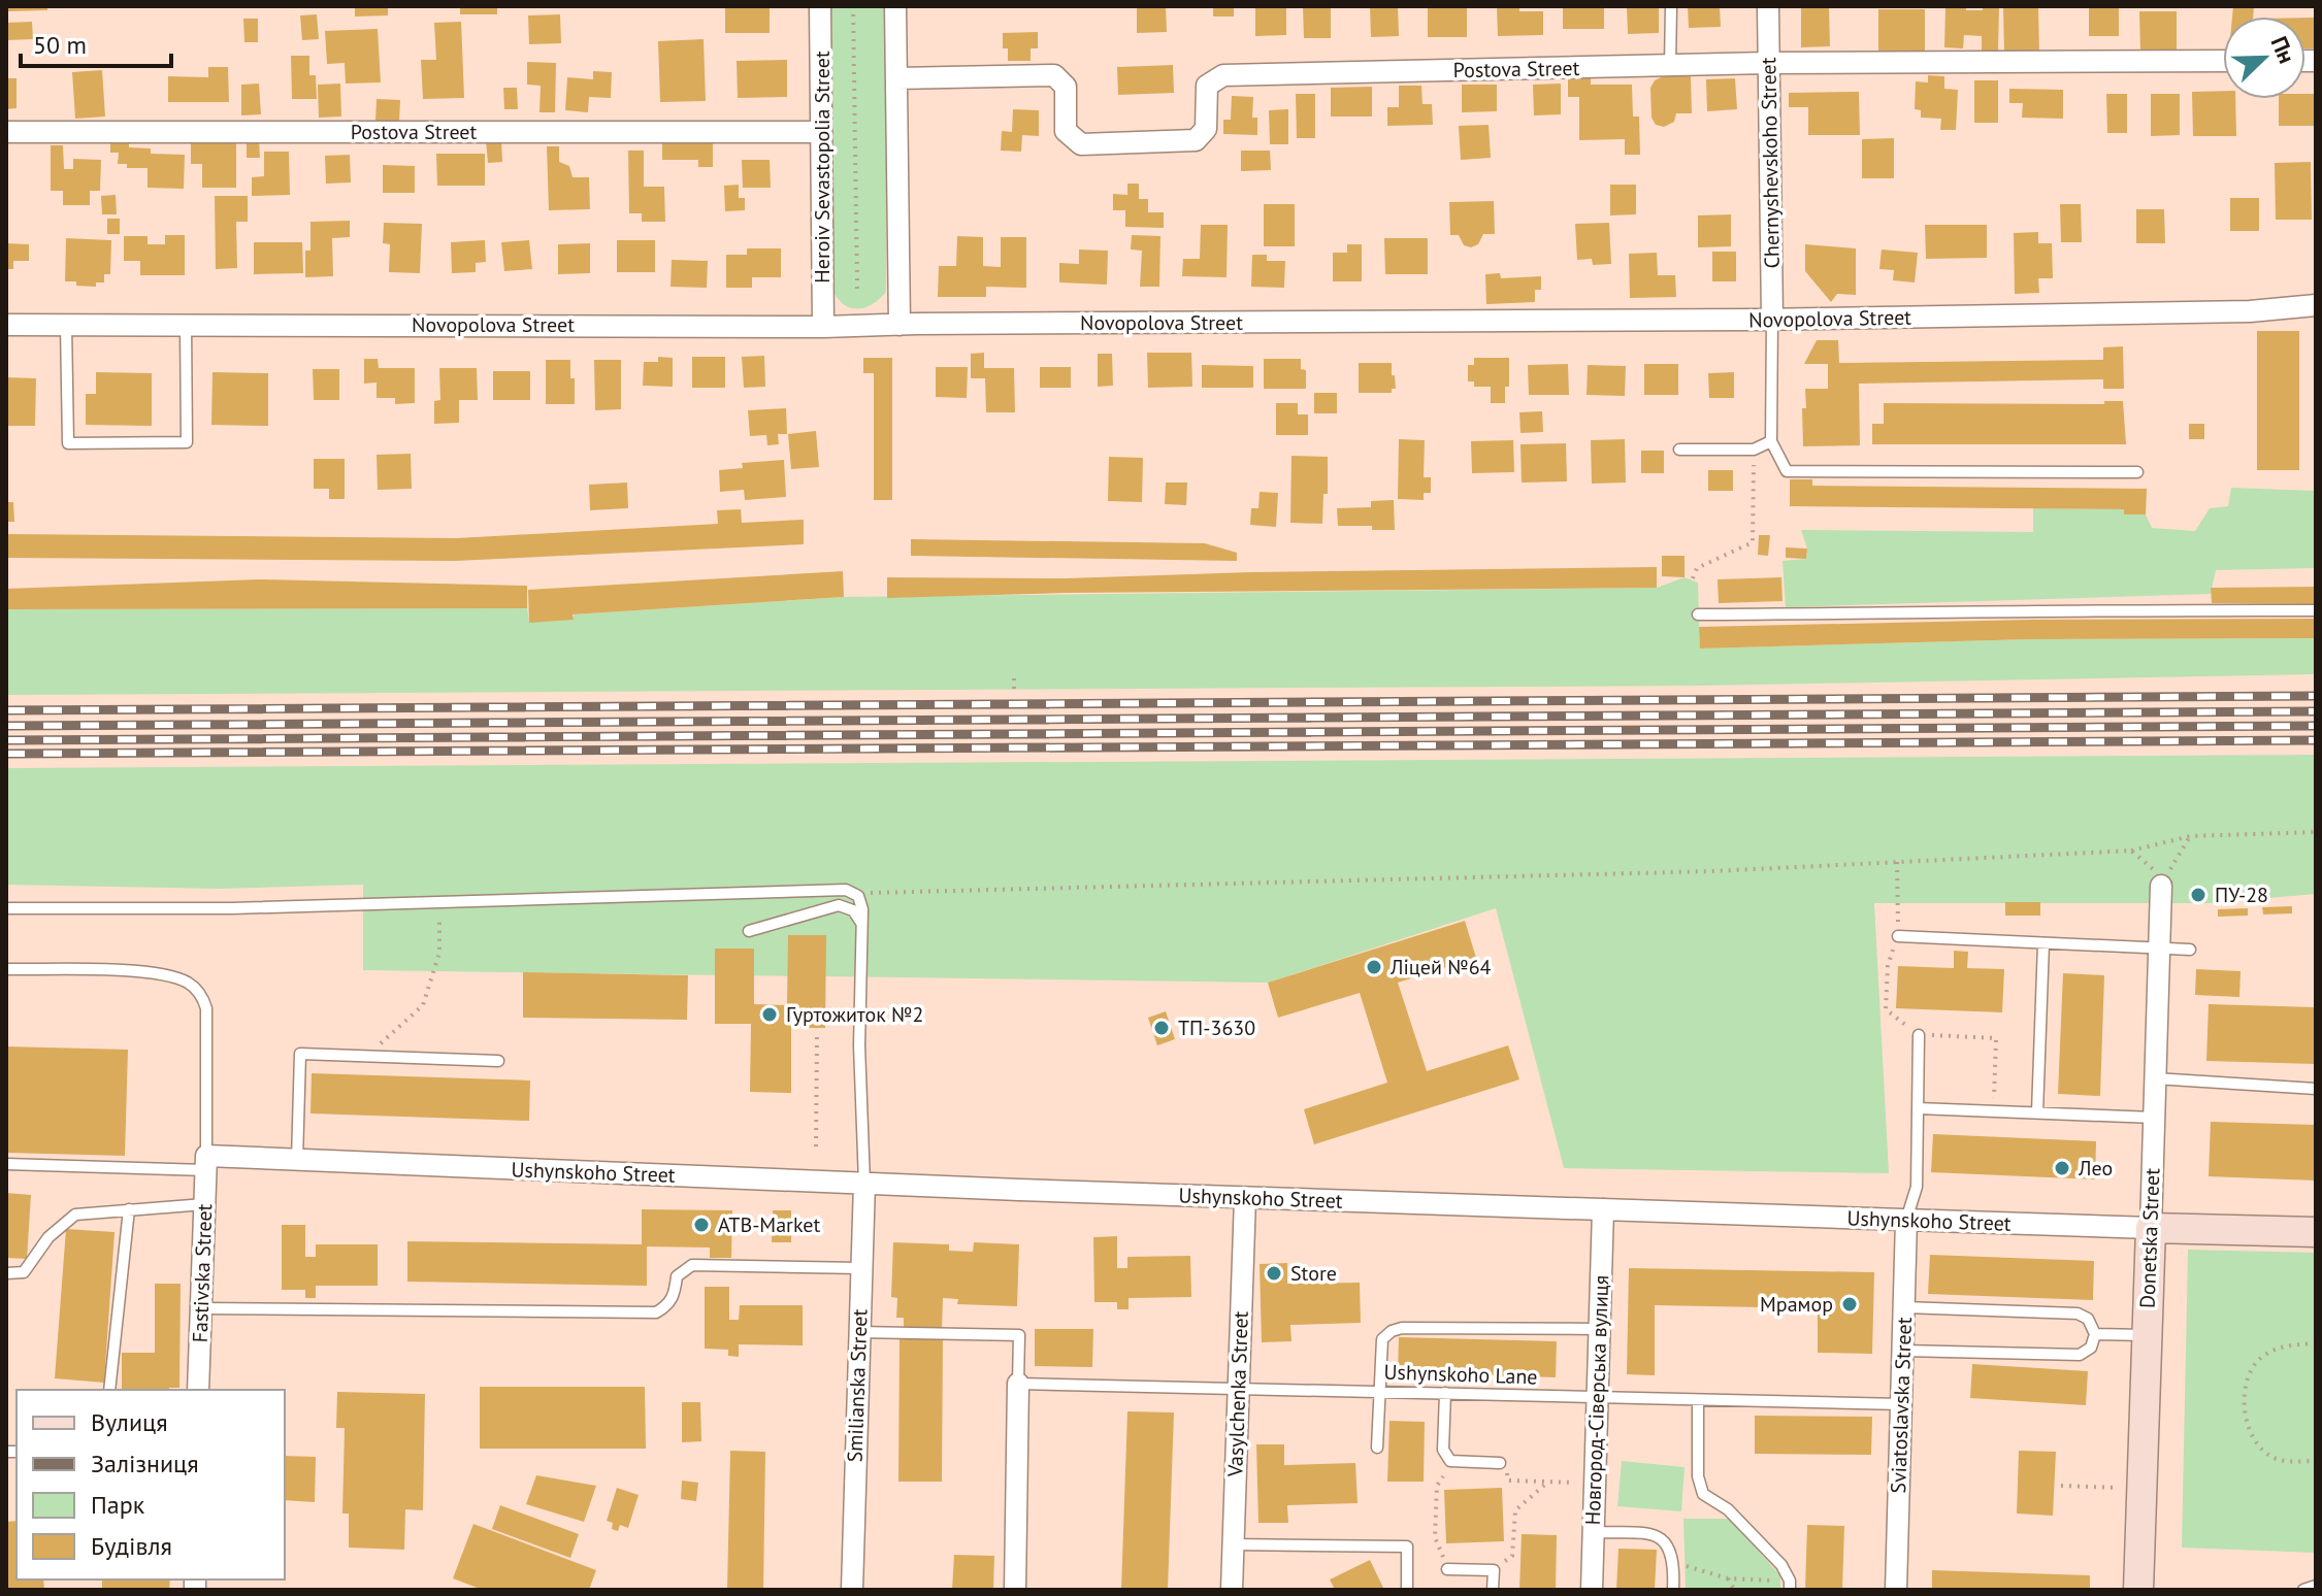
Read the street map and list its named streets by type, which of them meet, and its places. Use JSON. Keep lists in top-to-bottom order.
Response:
{
  "streets": {
    "street": [
      "Postova Street",
      "Chernyshevskoho Street",
      "Heroiv Sevastopolia Street",
      "Novopolova Street",
      "Ushynskoho Street",
      "Donetska Street",
      "Fastivska Street",
      "Smilianska Street",
      "Vasylchenka Street",
      "Новгород-Сіверська вулиця",
      "Sviatoslavska Street"
    ],
    "lane": ["Ushynskoho Lane"]
  },
  "crossings": [
    ["Postova Street", "Chernyshevskoho Street"],
    ["Postova Street", "Heroiv Sevastopolia Street"],
    ["Chernyshevskoho Street", "Novopolova Street"],
    ["Heroiv Sevastopolia Street", "Novopolova Street"],
    ["Ushynskoho Street", "Donetska Street"],
    ["Ushynskoho Street", "Fastivska Street"],
    ["Ushynskoho Street", "Smilianska Street"],
    ["Ushynskoho Street", "Vasylchenka Street"],
    ["Ushynskoho Street", "Новгород-Сіверська вулиця"],
    ["Ushynskoho Street", "Sviatoslavska Street"],
    ["Ushynskoho Lane", "Vasylchenka Street"],
    ["Ushynskoho Lane", "Новгород-Сіверська вулиця"],
    ["Ushynskoho Lane", "Sviatoslavska Street"]
  ],
  "places": [
    "ПУ-28",
    "Ліцей №64",
    "Гуртожиток №2",
    "ТП-3630",
    "Лео",
    "ATB-Market",
    "Store",
    "Мрамор"
  ],
  "legend": [
    "Вулиця",
    "Залізниця",
    "Парк",
    "Будівля"
  ],
  "scale_bar": "50 m",
  "north": "top right"
}
